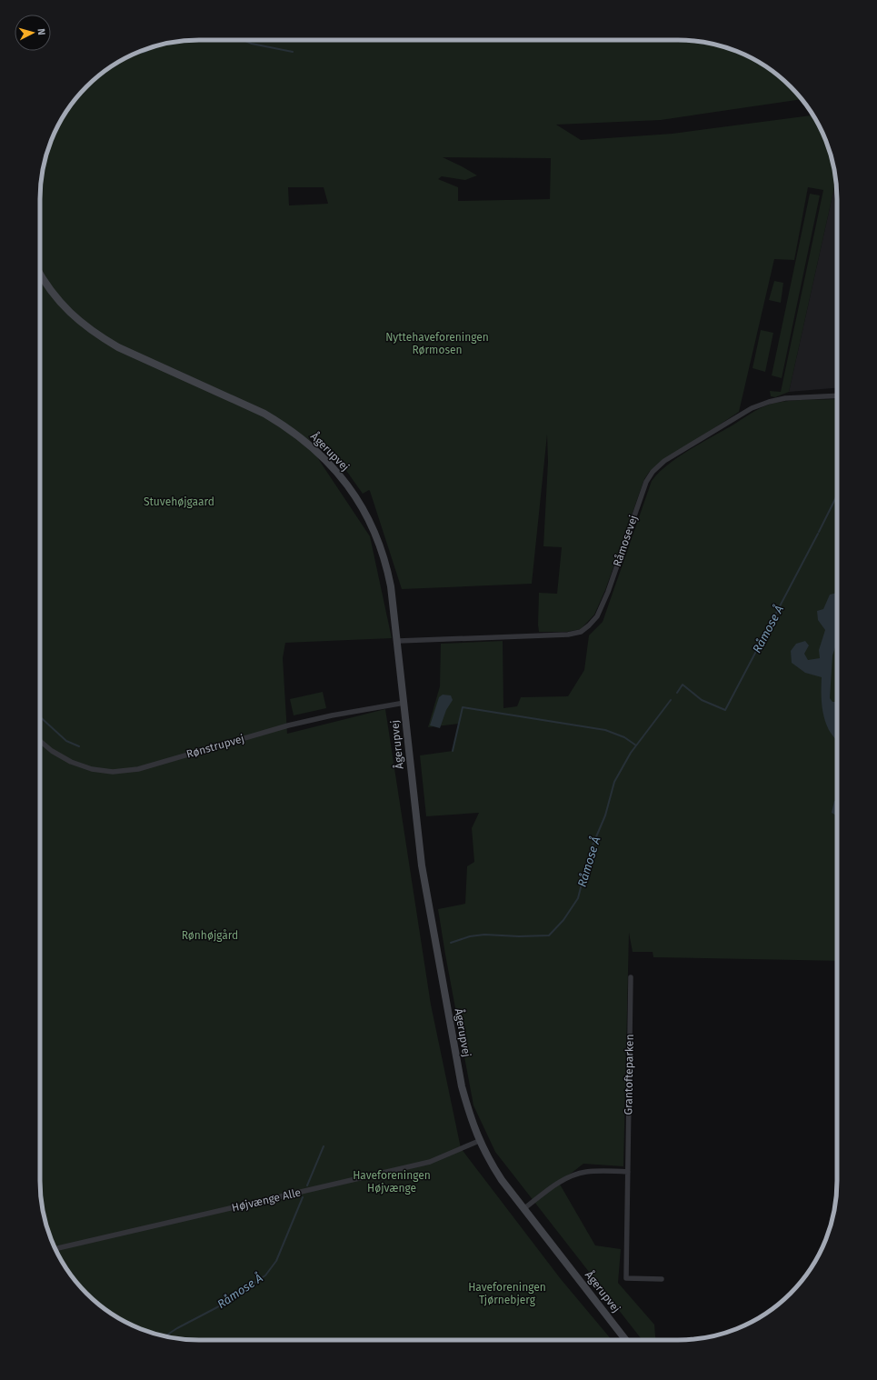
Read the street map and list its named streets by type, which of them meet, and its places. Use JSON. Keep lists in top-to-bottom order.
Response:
{
  "streets": {
    "street": [
      "Ågerupvej",
      "Råmosevej",
      "Rønstrupvej",
      "Grantofteparken",
      "Højvænge Alle"
    ]
  },
  "crossings": [
    ["Ågerupvej", "Råmosevej"],
    ["Ågerupvej", "Rønstrupvej"],
    ["Ågerupvej", "Højvænge Alle"]
  ],
  "water": ["Råmose Å"],
  "parks": [
    "Nyttehaveforeningen Rørmosen",
    "Stuvehøjgaard",
    "Rønhøjgård",
    "Haveforeningen Højvænge",
    "Haveforeningen Tjørnebjerg"
  ],
  "north": "right"
}
